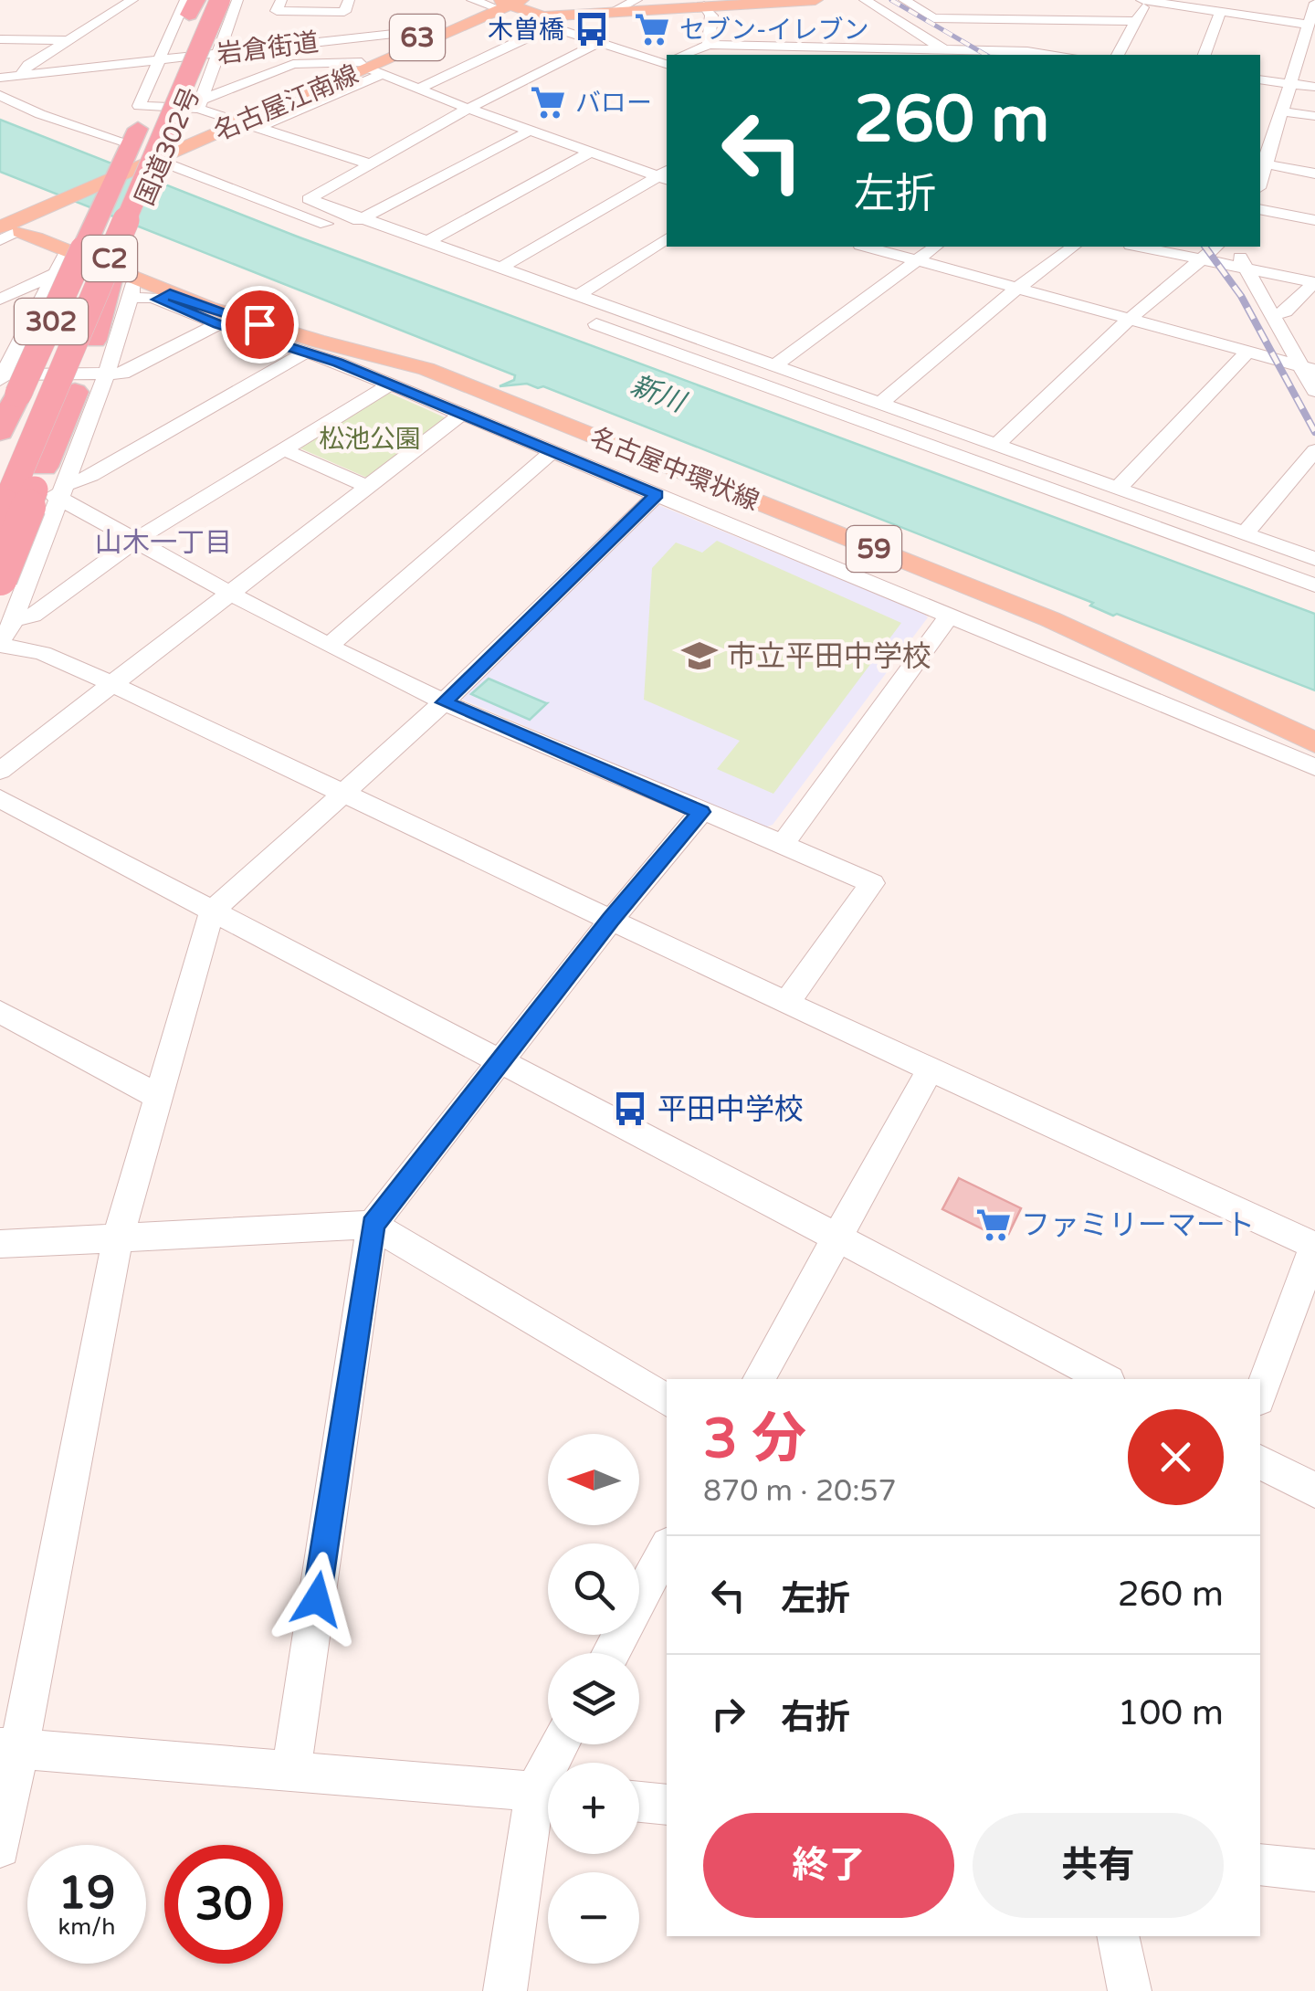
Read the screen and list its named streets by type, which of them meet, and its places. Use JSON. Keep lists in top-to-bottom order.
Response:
{
  "streets": {
    "highway": ["国道302号", "C2", "302"],
    "main road": [
      "63",
      "名古屋江南線",
      "名古屋中環状線",
      "59"
    ],
    "street": ["岩倉街道"]
  },
  "crossings": [
    ["岩倉街道", "名古屋江南線"],
    ["名古屋江南線", "国道302号"],
    ["名古屋江南線", "名古屋中環状線"],
    ["国道302号", "C2"],
    ["国道302号", "名古屋中環状線"]
  ],
  "districts": ["山木一丁目"],
  "water": ["新川"],
  "parks": ["松池公園"],
  "places": {
    "bus stop": ["木曽橋", "平田中学校"],
    "supermarket": ["セブン-イレブン", "バロー", "ファミリーマート"],
    "school or university": ["市立平田中学校"]
  },
  "north": "left",
  "page": {
    "turn": ["260 m", "左折"],
    "heading": ["3 分", "870 m · 20:57"],
    "map_buttons": ["+", "−"],
    "list": [
      {
        "name": "左折",
        "value": "260 m"
      },
      {
        "name": "右折",
        "value": "100 m"
      }
    ],
    "buttons": ["終了", "共有"],
    "speed": "19 km/h",
    "limit": "30"
  }
}
